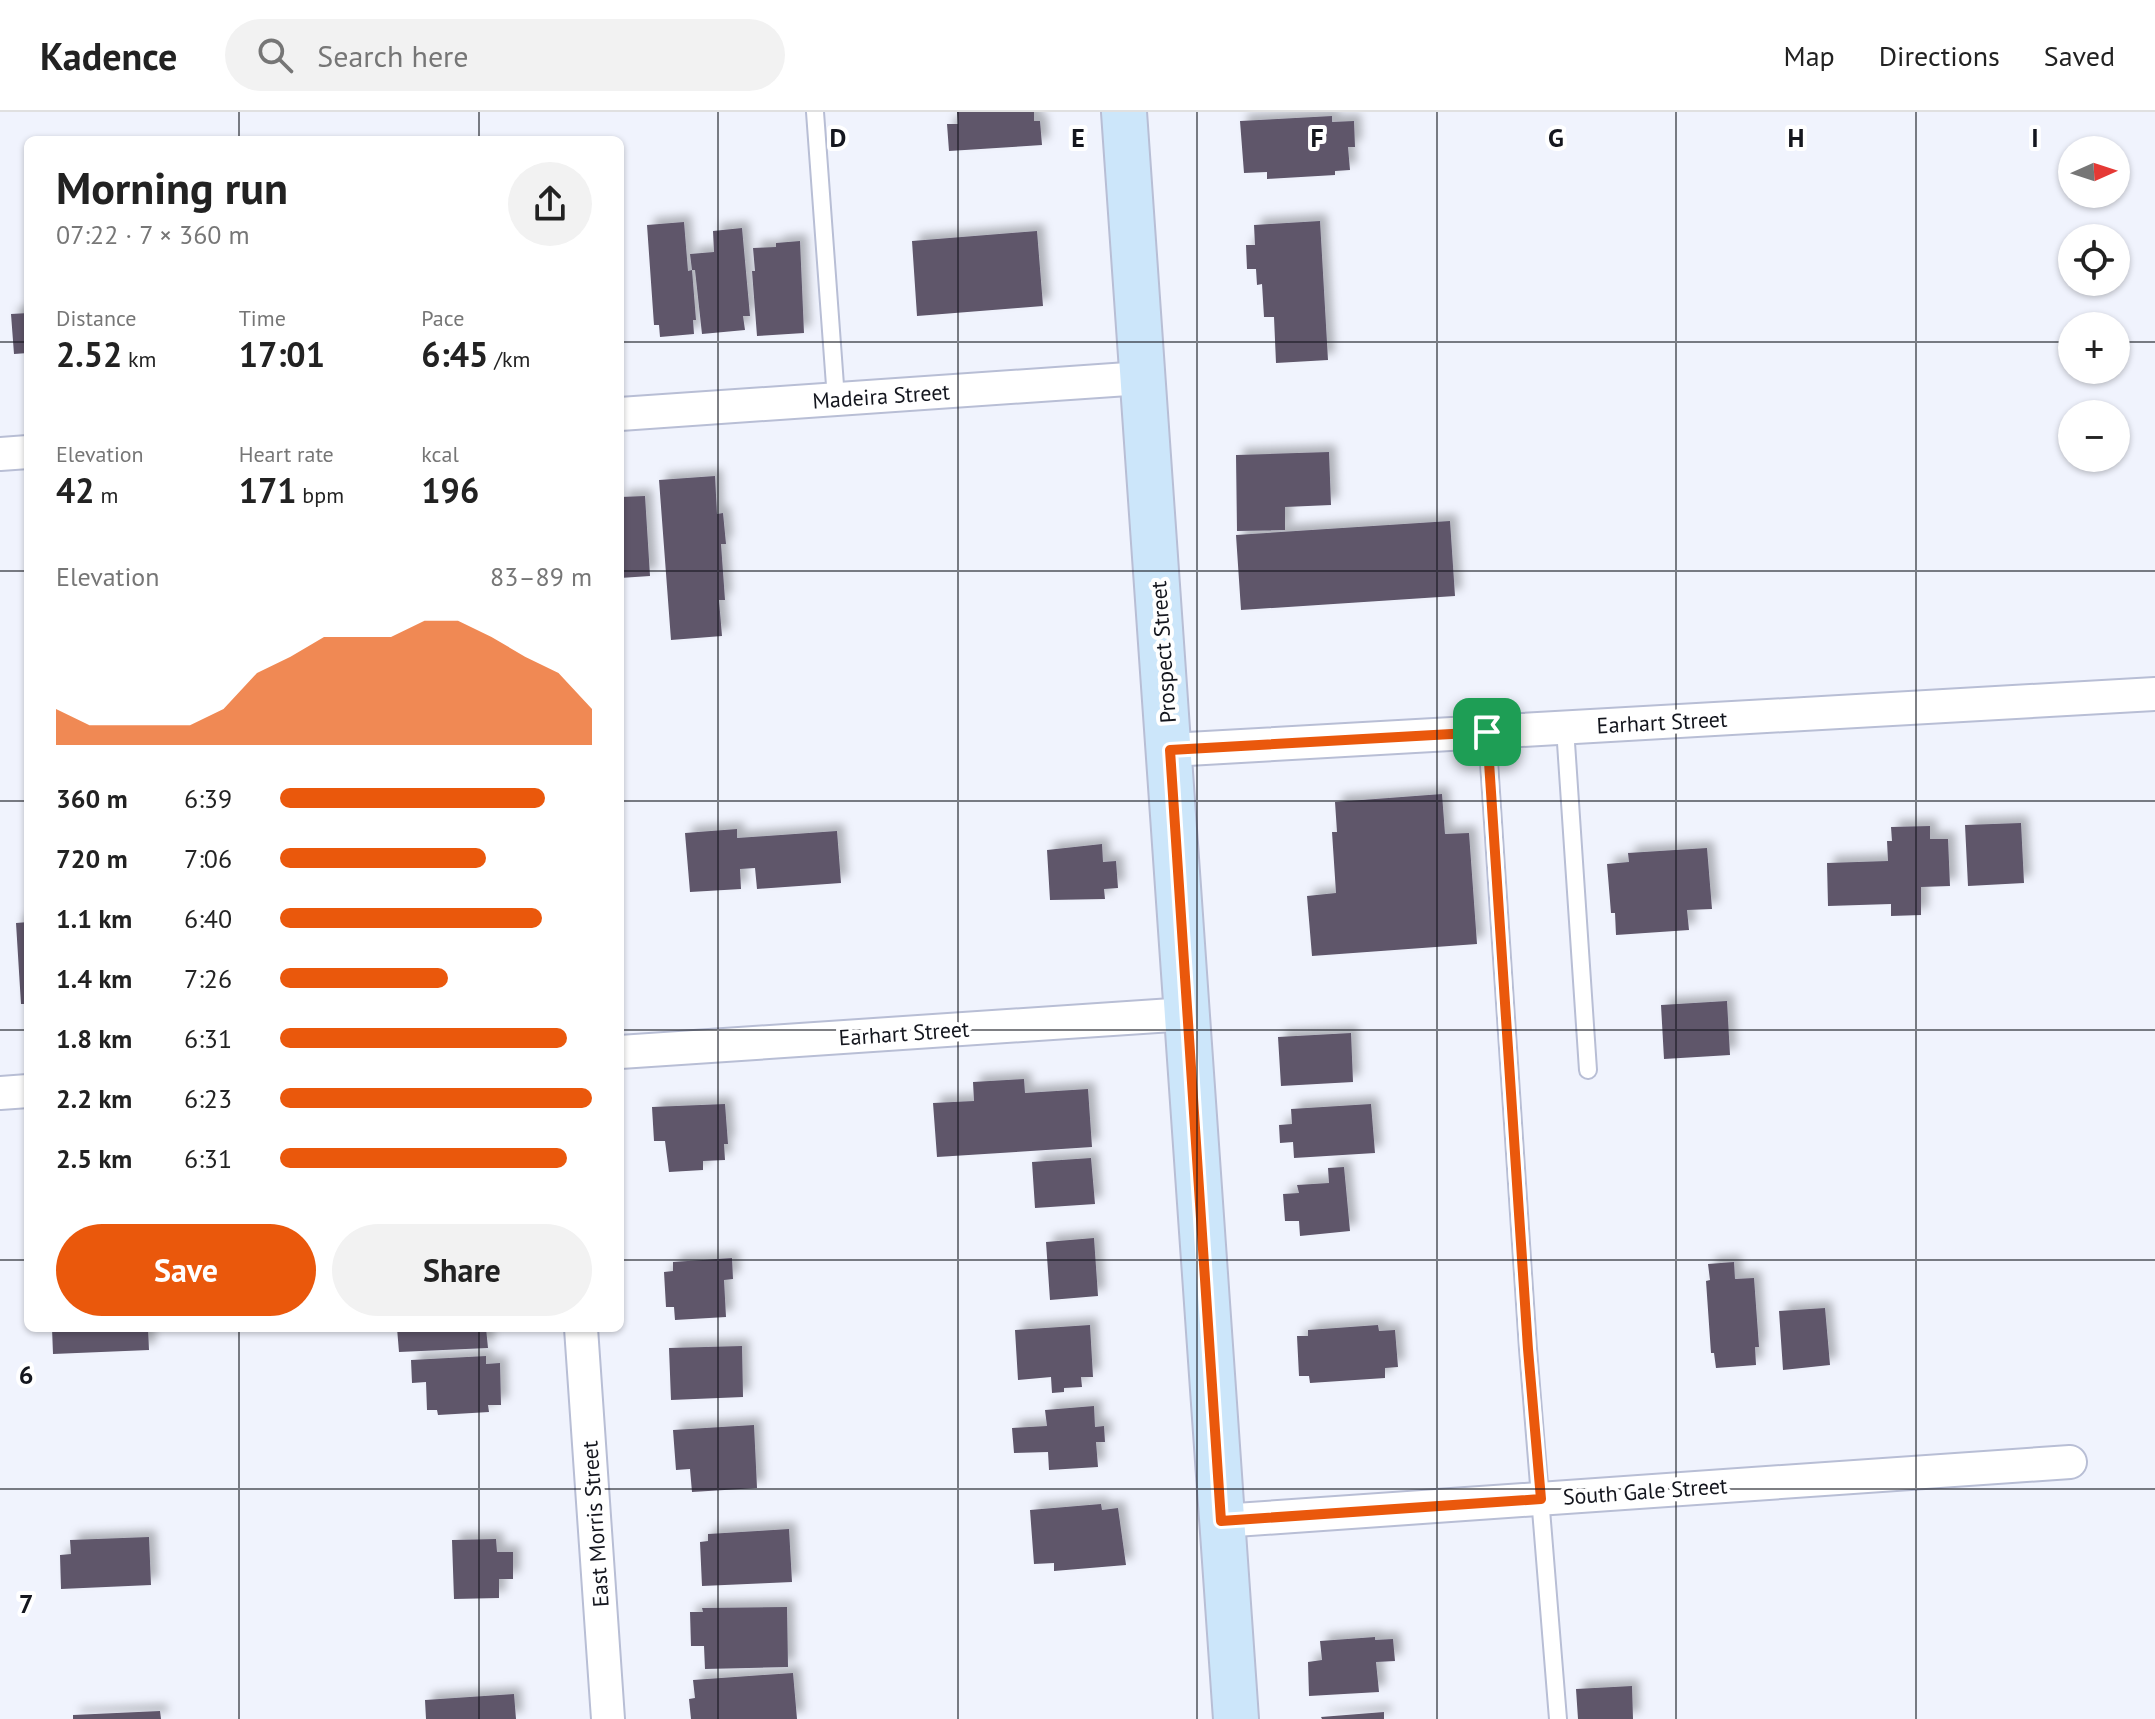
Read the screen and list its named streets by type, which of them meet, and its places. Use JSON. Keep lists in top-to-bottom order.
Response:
{
  "streets": {
    "main road": ["Prospect Street"],
    "street": [
      "Madeira Street",
      "Earhart Street",
      "South Gale Street",
      "East Morris Street"
    ]
  },
  "crossings": [
    ["Madeira Street", "Prospect Street"],
    ["Prospect Street", "Earhart Street"],
    ["Prospect Street", "South Gale Street"]
  ],
  "north": "right",
  "page": {
    "header": "Kadence",
    "search": "Search here",
    "nav": ["Map", "Directions", "Saved"],
    "map_buttons": ["+", "−"],
    "heading": ["Morning run", "07:22 · 7 × 360 m"],
    "stats": [
      ["Distance", "2.52 km"],
      ["Time", "17:01"],
      ["Pace", "6:45 /km"],
      ["Elevation", "42 m"],
      ["Heart rate", "171 bpm"],
      ["kcal", "196"]
    ],
    "chart": ["Elevation", "83–89 m"],
    "list": [
      {
        "name": "360 m",
        "note": "6:39"
      },
      {
        "name": "720 m",
        "note": "7:06"
      },
      {
        "name": "1.1 km",
        "note": "6:40"
      },
      {
        "name": "1.4 km",
        "note": "7:26"
      },
      {
        "name": "1.8 km",
        "note": "6:31"
      },
      {
        "name": "2.2 km",
        "note": "6:23"
      },
      {
        "name": "2.5 km",
        "note": "6:31"
      }
    ],
    "buttons": ["Save", "Share"]
  },
  "grid": {
    "columns": [
      "D",
      "E",
      "F",
      "G",
      "H",
      "I"
    ],
    "rows": ["6", "7"]
  }
}
